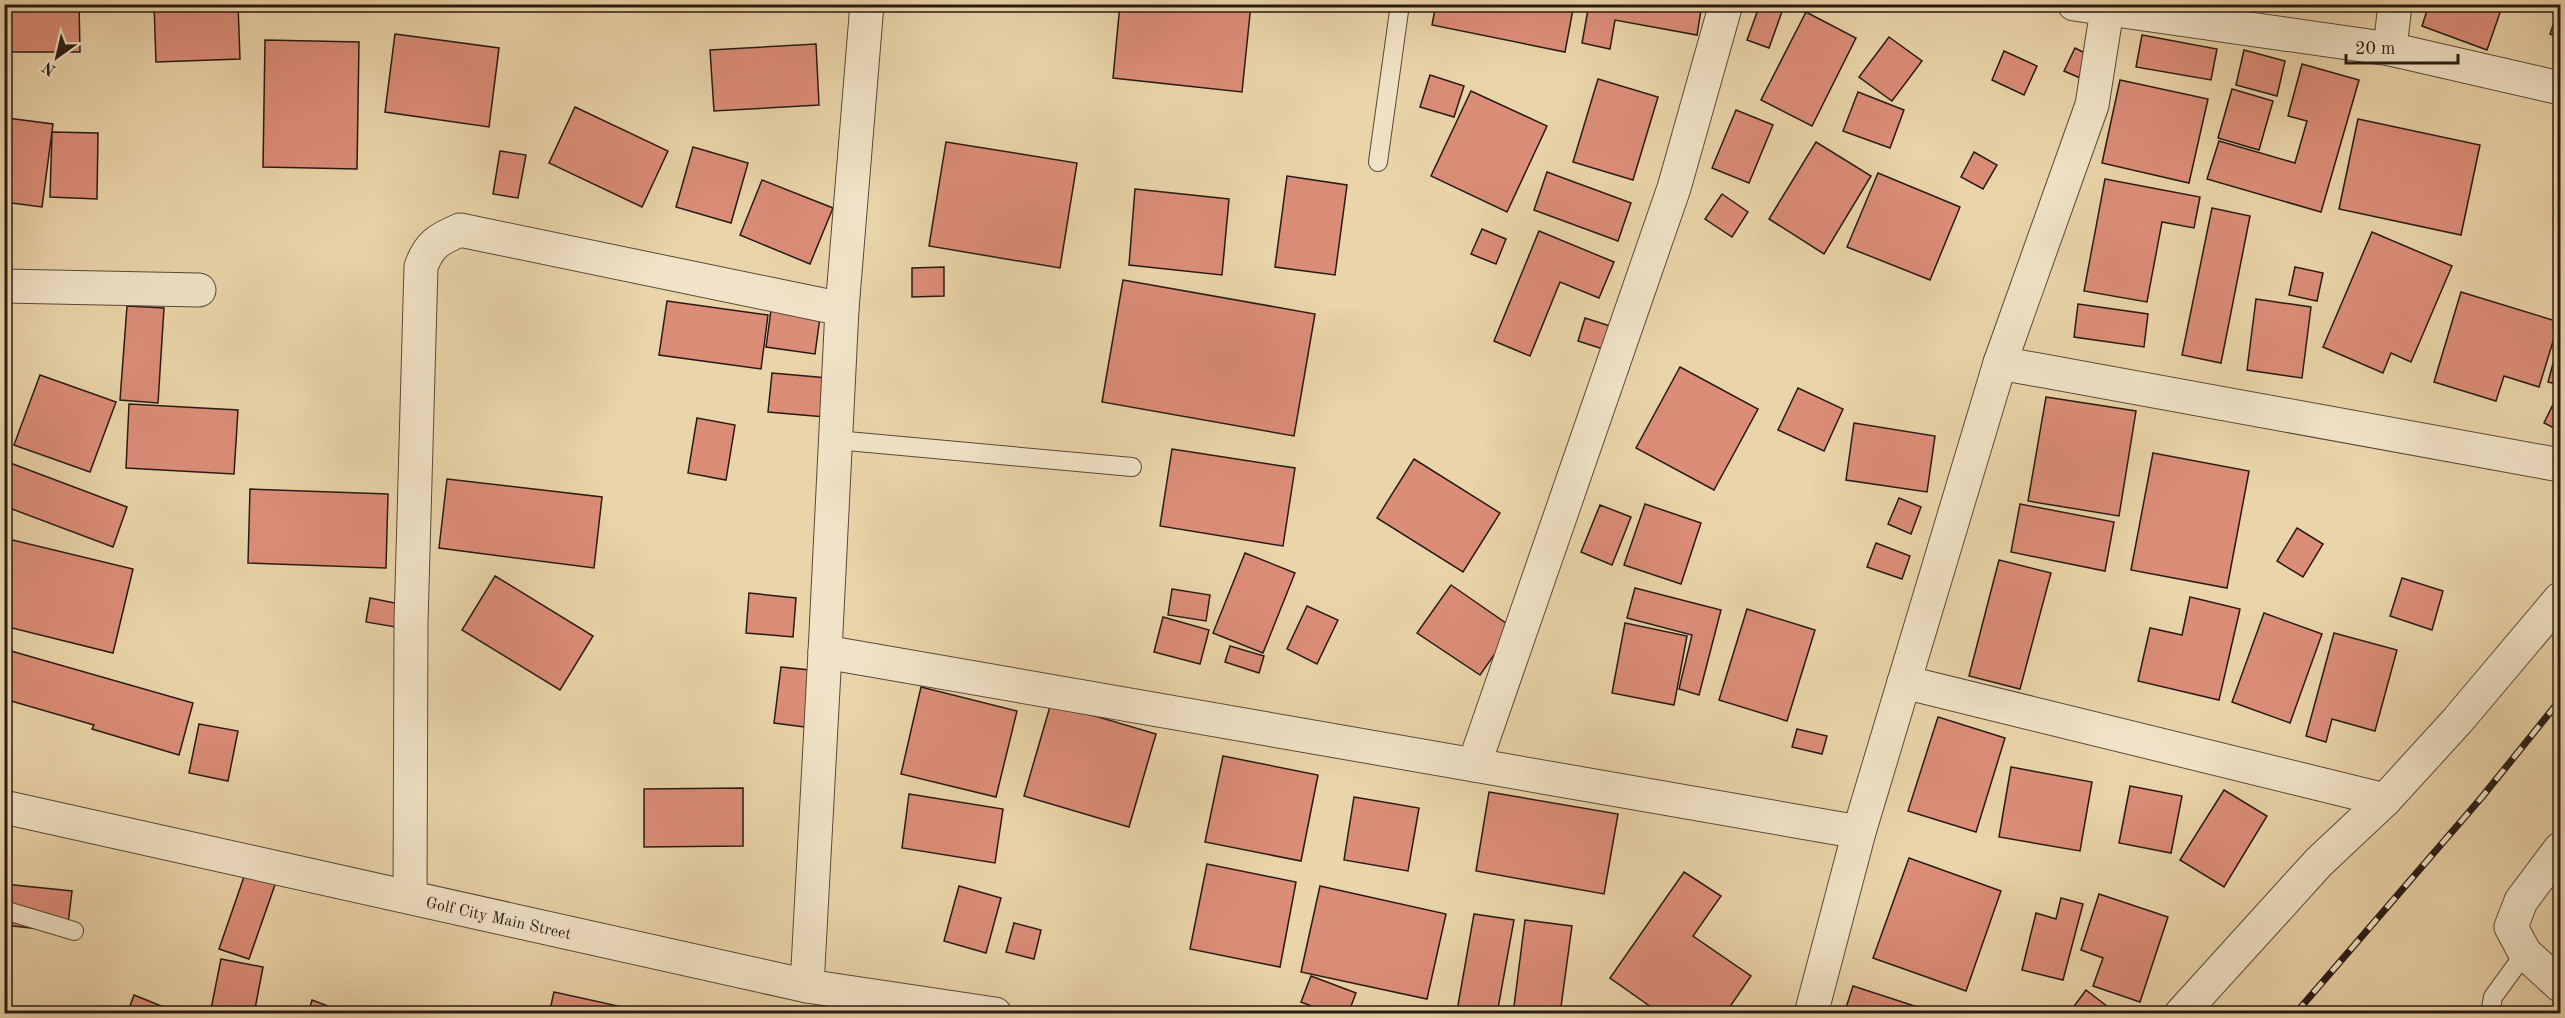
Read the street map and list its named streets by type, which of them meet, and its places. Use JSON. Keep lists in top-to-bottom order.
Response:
{
  "streets": {
    "street": ["Golf City Main Street"]
  },
  "scale_bar": "20 m",
  "north": "bottom left"
}
